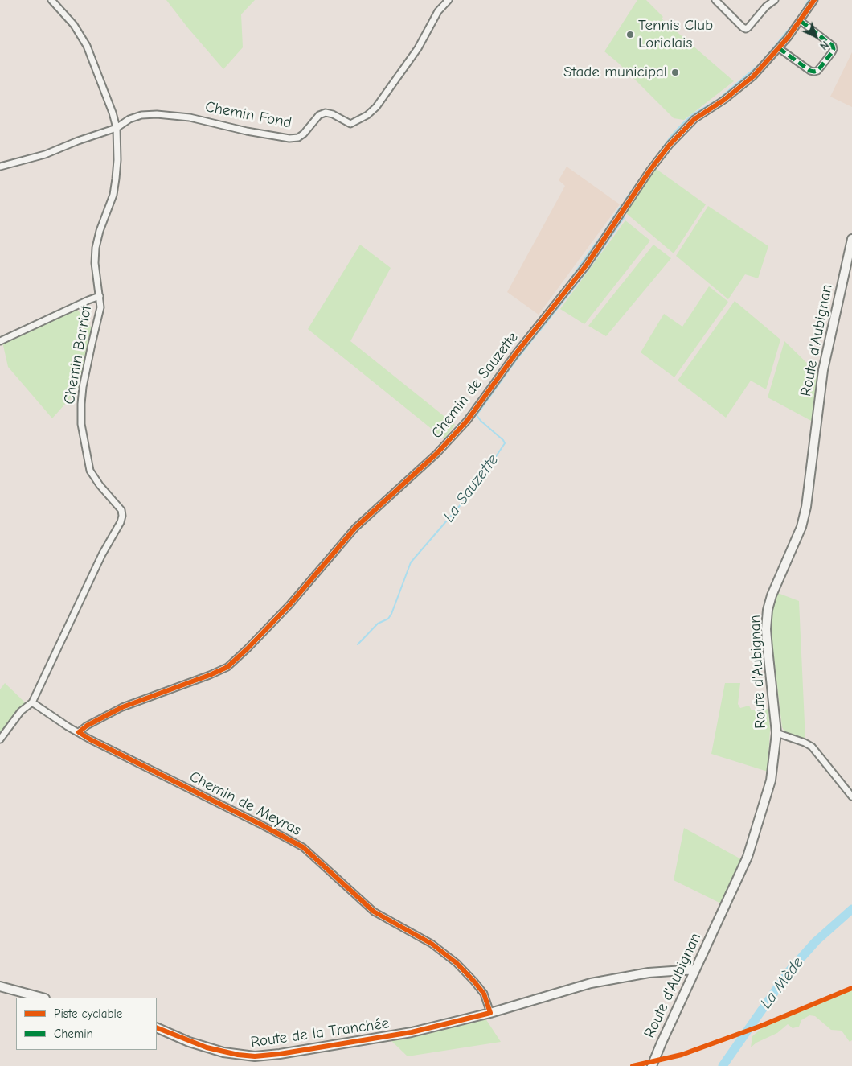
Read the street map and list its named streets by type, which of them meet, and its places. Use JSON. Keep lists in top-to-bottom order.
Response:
{
  "streets": {
    "street": [
      "Chemin Fond",
      "Route d'Aubignan",
      "Chemin Barriot",
      "Chemin de Sauzette",
      "Chemin de Meyras",
      "Route de la Tranchée"
    ]
  },
  "crossings": [
    ["Chemin Fond", "Chemin Barriot"],
    ["Route d'Aubignan", "Route de la Tranchée"],
    ["Chemin Barriot", "Chemin de Meyras"],
    ["Chemin de Sauzette", "Chemin de Meyras"],
    ["Chemin de Meyras", "Route de la Tranchée"]
  ],
  "water": ["La Sauzette", "La Mède"],
  "places": ["Tennis Club Loriolais", "Stade municipal"],
  "legend": ["Piste cyclable", "Chemin"],
  "north": "bottom right"
}
